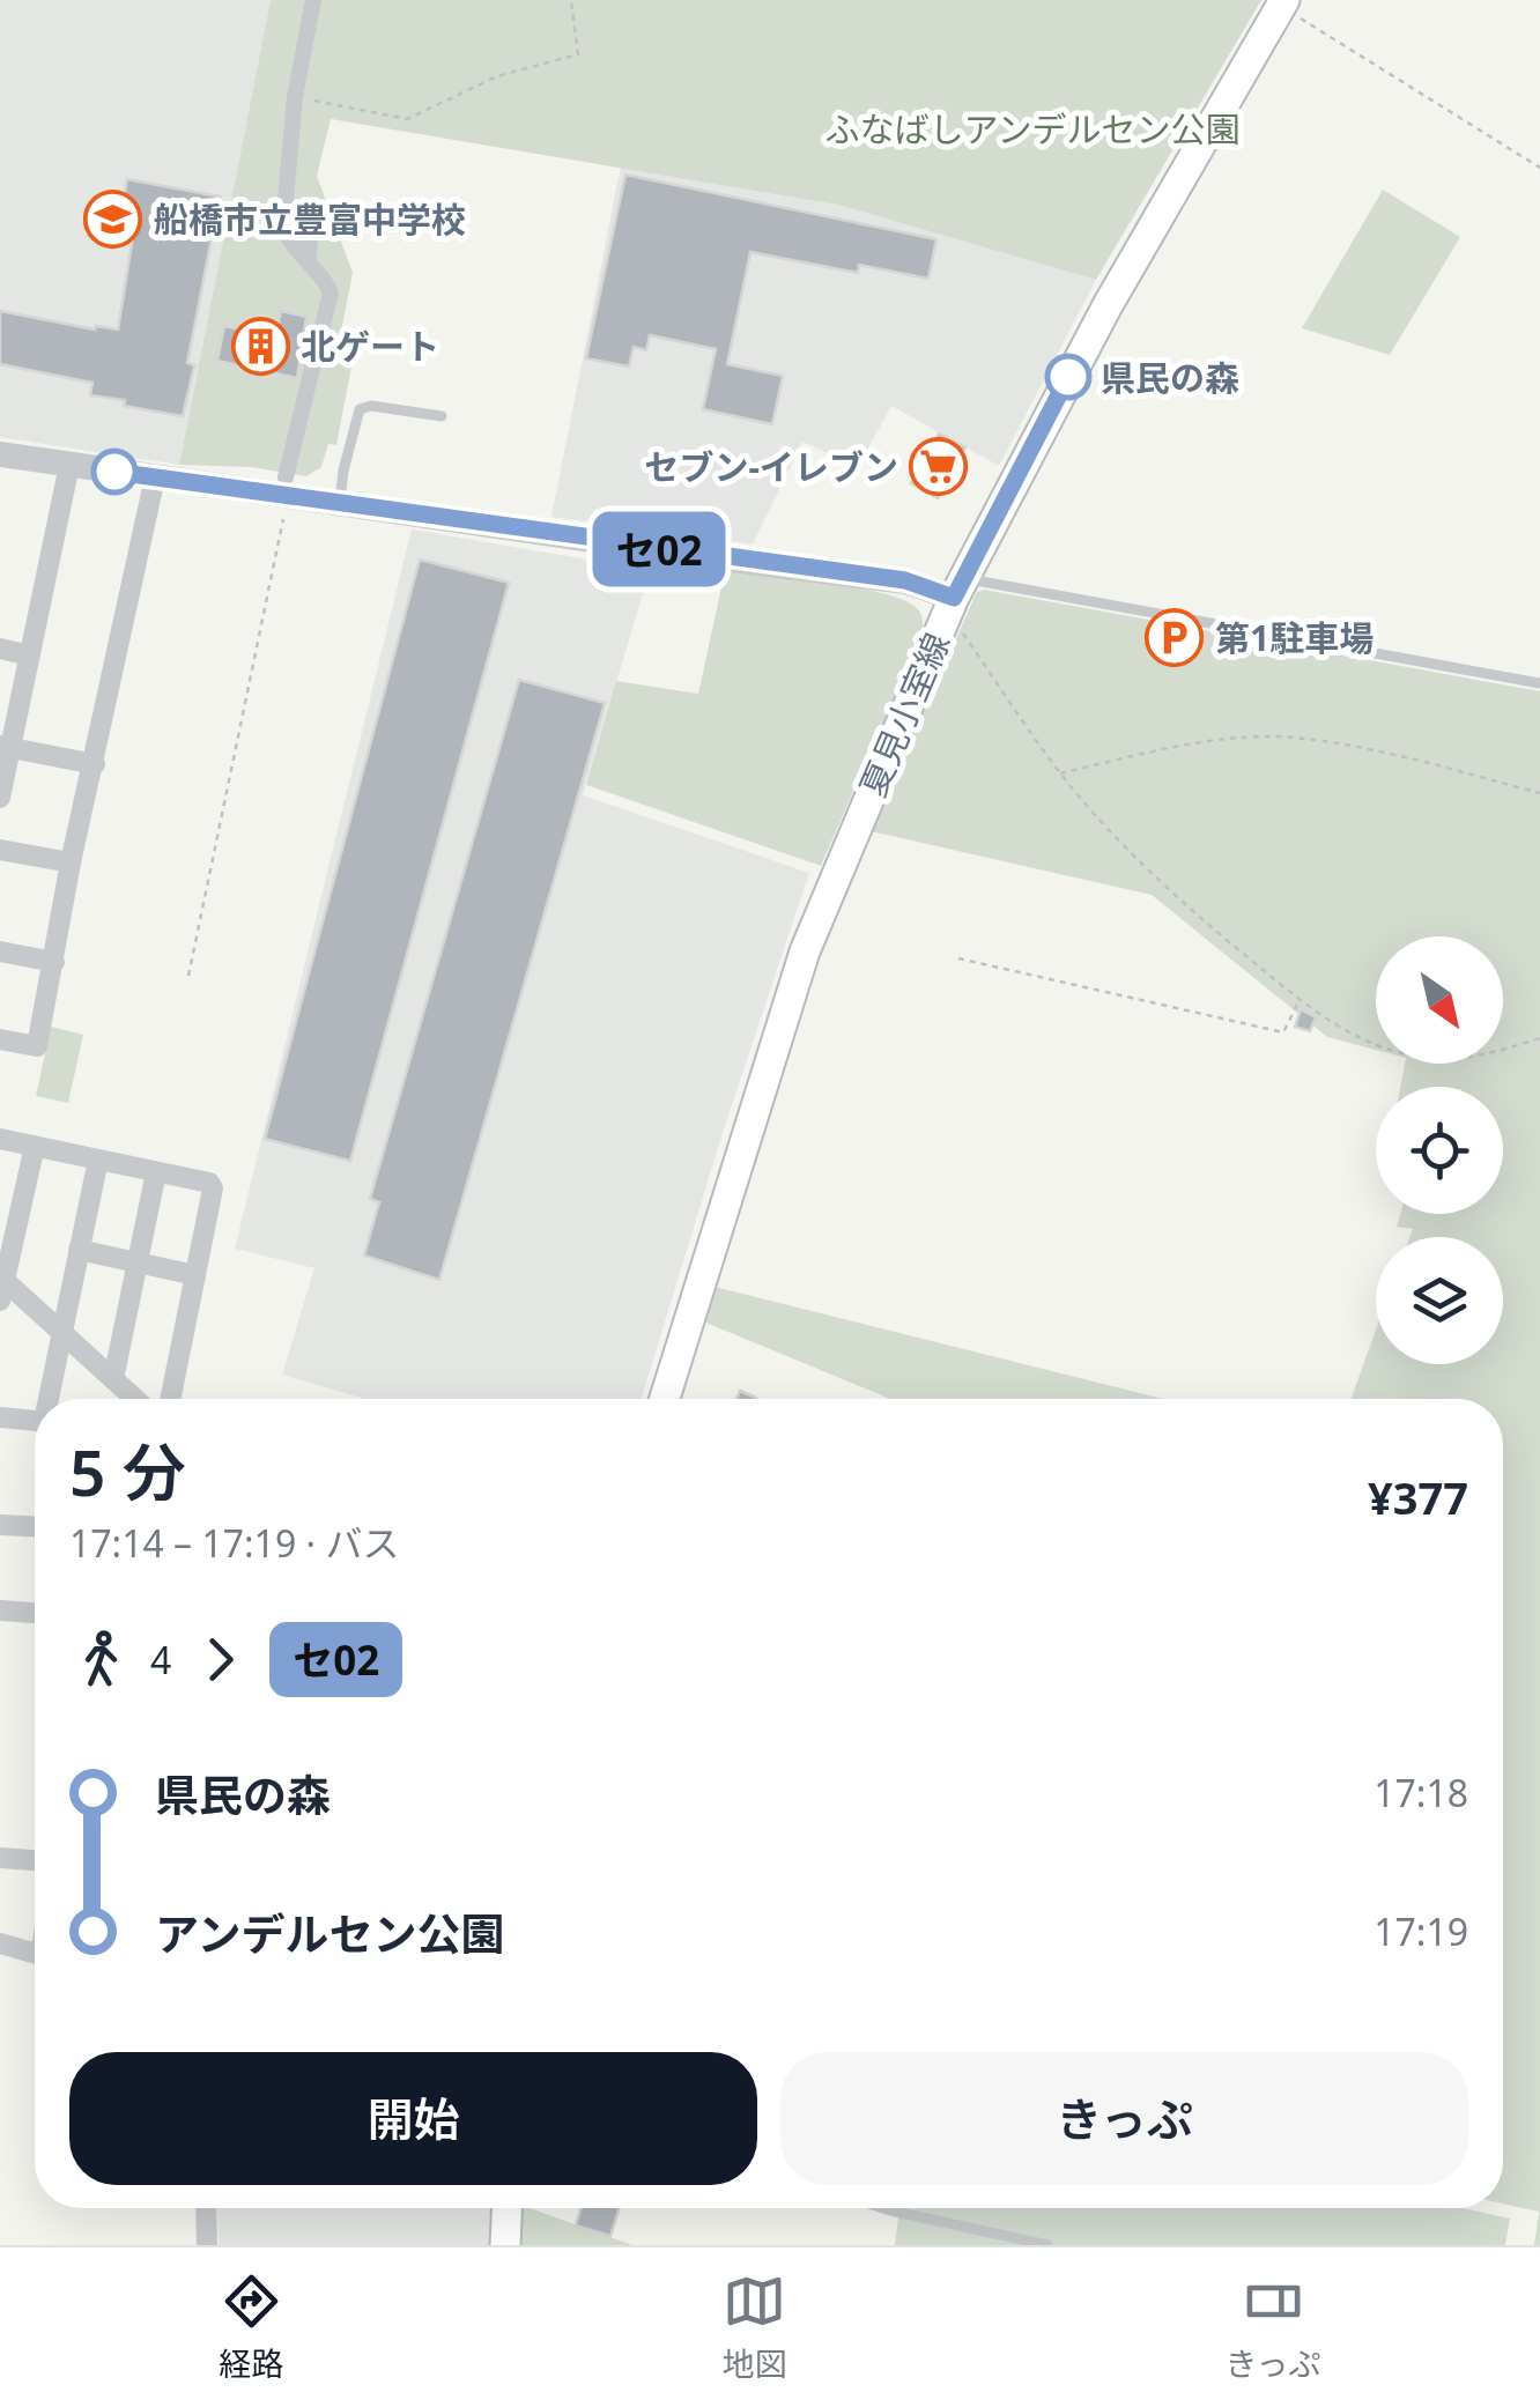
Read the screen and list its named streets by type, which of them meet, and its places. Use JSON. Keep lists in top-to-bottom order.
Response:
{
  "streets": {
    "main road": ["夏見小室線"]
  },
  "parks": ["ふなばしアンデルセン公園"],
  "places": {
    "school or university": ["船橋市立豊富中学校"],
    "building": ["北ゲート"],
    "other": ["県民の森"],
    "supermarket": ["セブン-イレブン"],
    "parking": ["第1駐車場"]
  },
  "lines": ["bus line セ02"],
  "north": "bottom right",
  "page": {
    "on_map": "セ02",
    "heading": ["5 分", "17:14 – 17:19 · バス", "¥377"],
    "legs": ["4", "セ02"],
    "list": [
      {
        "name": "県民の森",
        "value": "17:18"
      },
      {
        "name": "アンデルセン公園",
        "value": "17:19"
      }
    ],
    "buttons": ["開始", "きっぷ"],
    "tabs": ["経路", "地図", "きっぷ"]
  }
}
